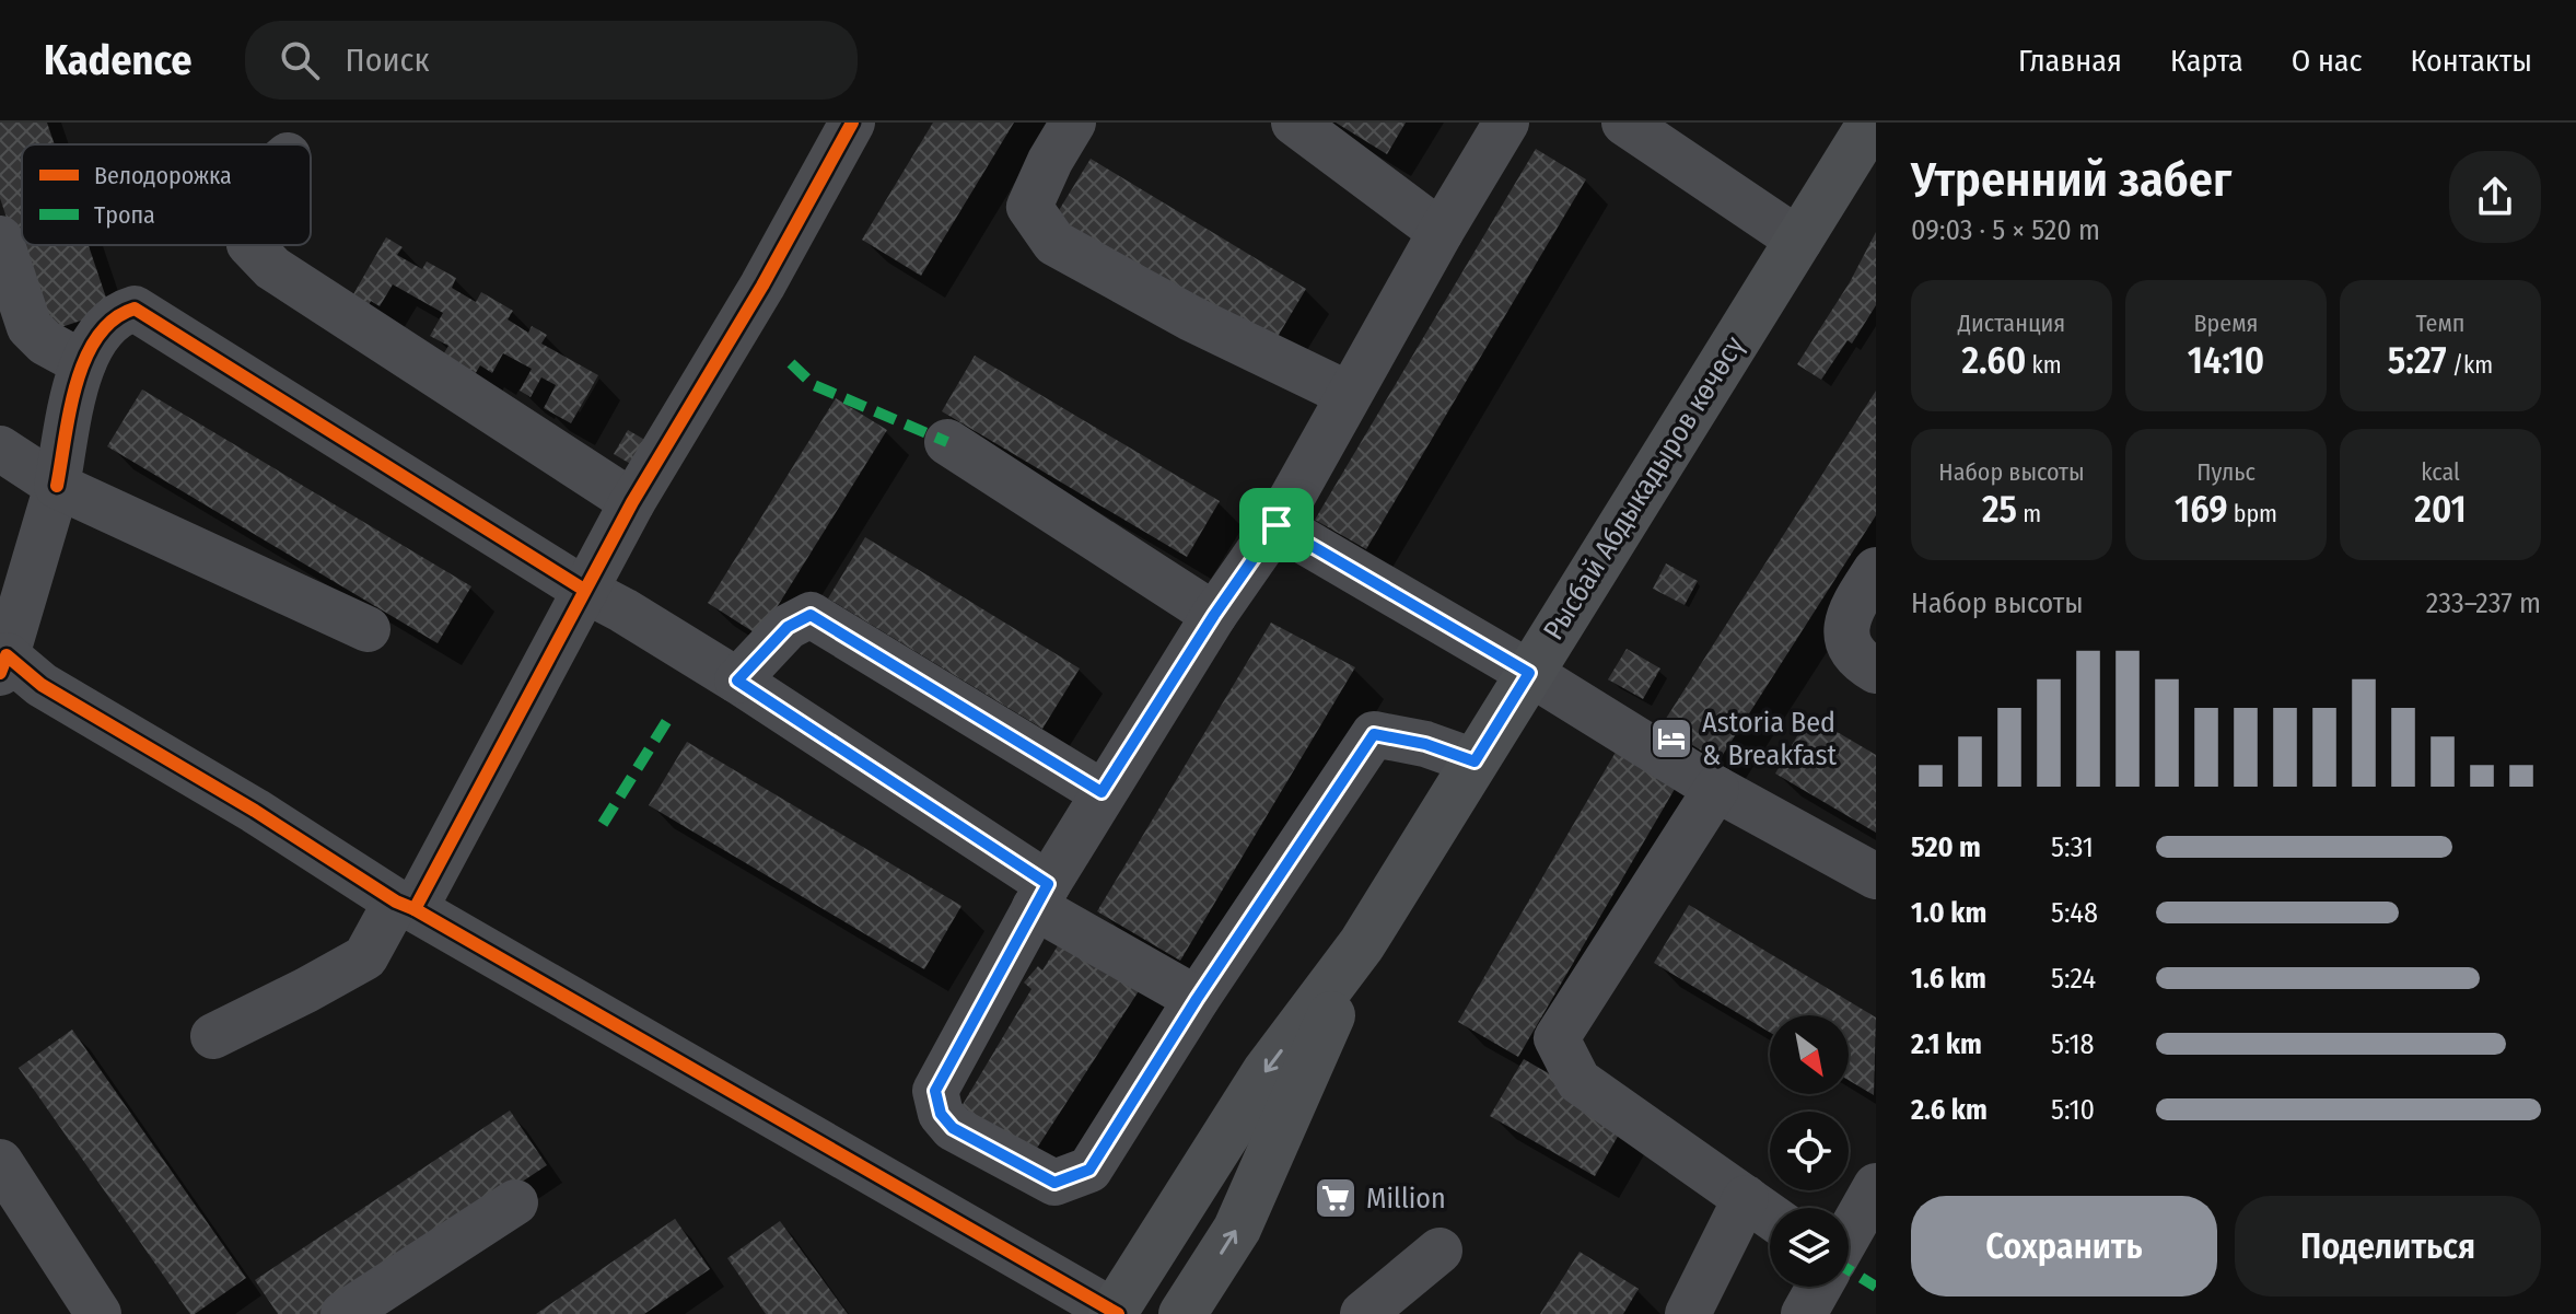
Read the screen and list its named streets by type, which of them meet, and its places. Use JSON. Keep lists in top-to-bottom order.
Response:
{
  "streets": {
    "main road": ["Рысбай Абдыкадыров көчөсү"]
  },
  "places": {
    "hotel": ["Astoria Bed & Breakfast"],
    "supermarket": ["Million"]
  },
  "legend": ["Велодорожка", "Тропа"],
  "north": "bottom right",
  "page": {
    "header": "Kadence",
    "search": "Поиск",
    "nav": [
      "Главная",
      "Карта",
      "О нас",
      "Контакты"
    ],
    "heading": ["Утренний забег", "09:03 · 5 × 520 m"],
    "stats": [
      ["Дистанция", "2.60 km"],
      ["Время", "14:10"],
      ["Темп", "5:27 /km"],
      ["Набор высоты", "25 m"],
      ["Пульс", "169 bpm"],
      ["kcal", "201"]
    ],
    "chart": ["Набор высоты", "233–237 m"],
    "list": [
      {
        "name": "520 m",
        "note": "5:31"
      },
      {
        "name": "1.0 km",
        "note": "5:48"
      },
      {
        "name": "1.6 km",
        "note": "5:24"
      },
      {
        "name": "2.1 km",
        "note": "5:18"
      },
      {
        "name": "2.6 km",
        "note": "5:10"
      }
    ],
    "buttons": ["Сохранить", "Поделиться"]
  }
}
